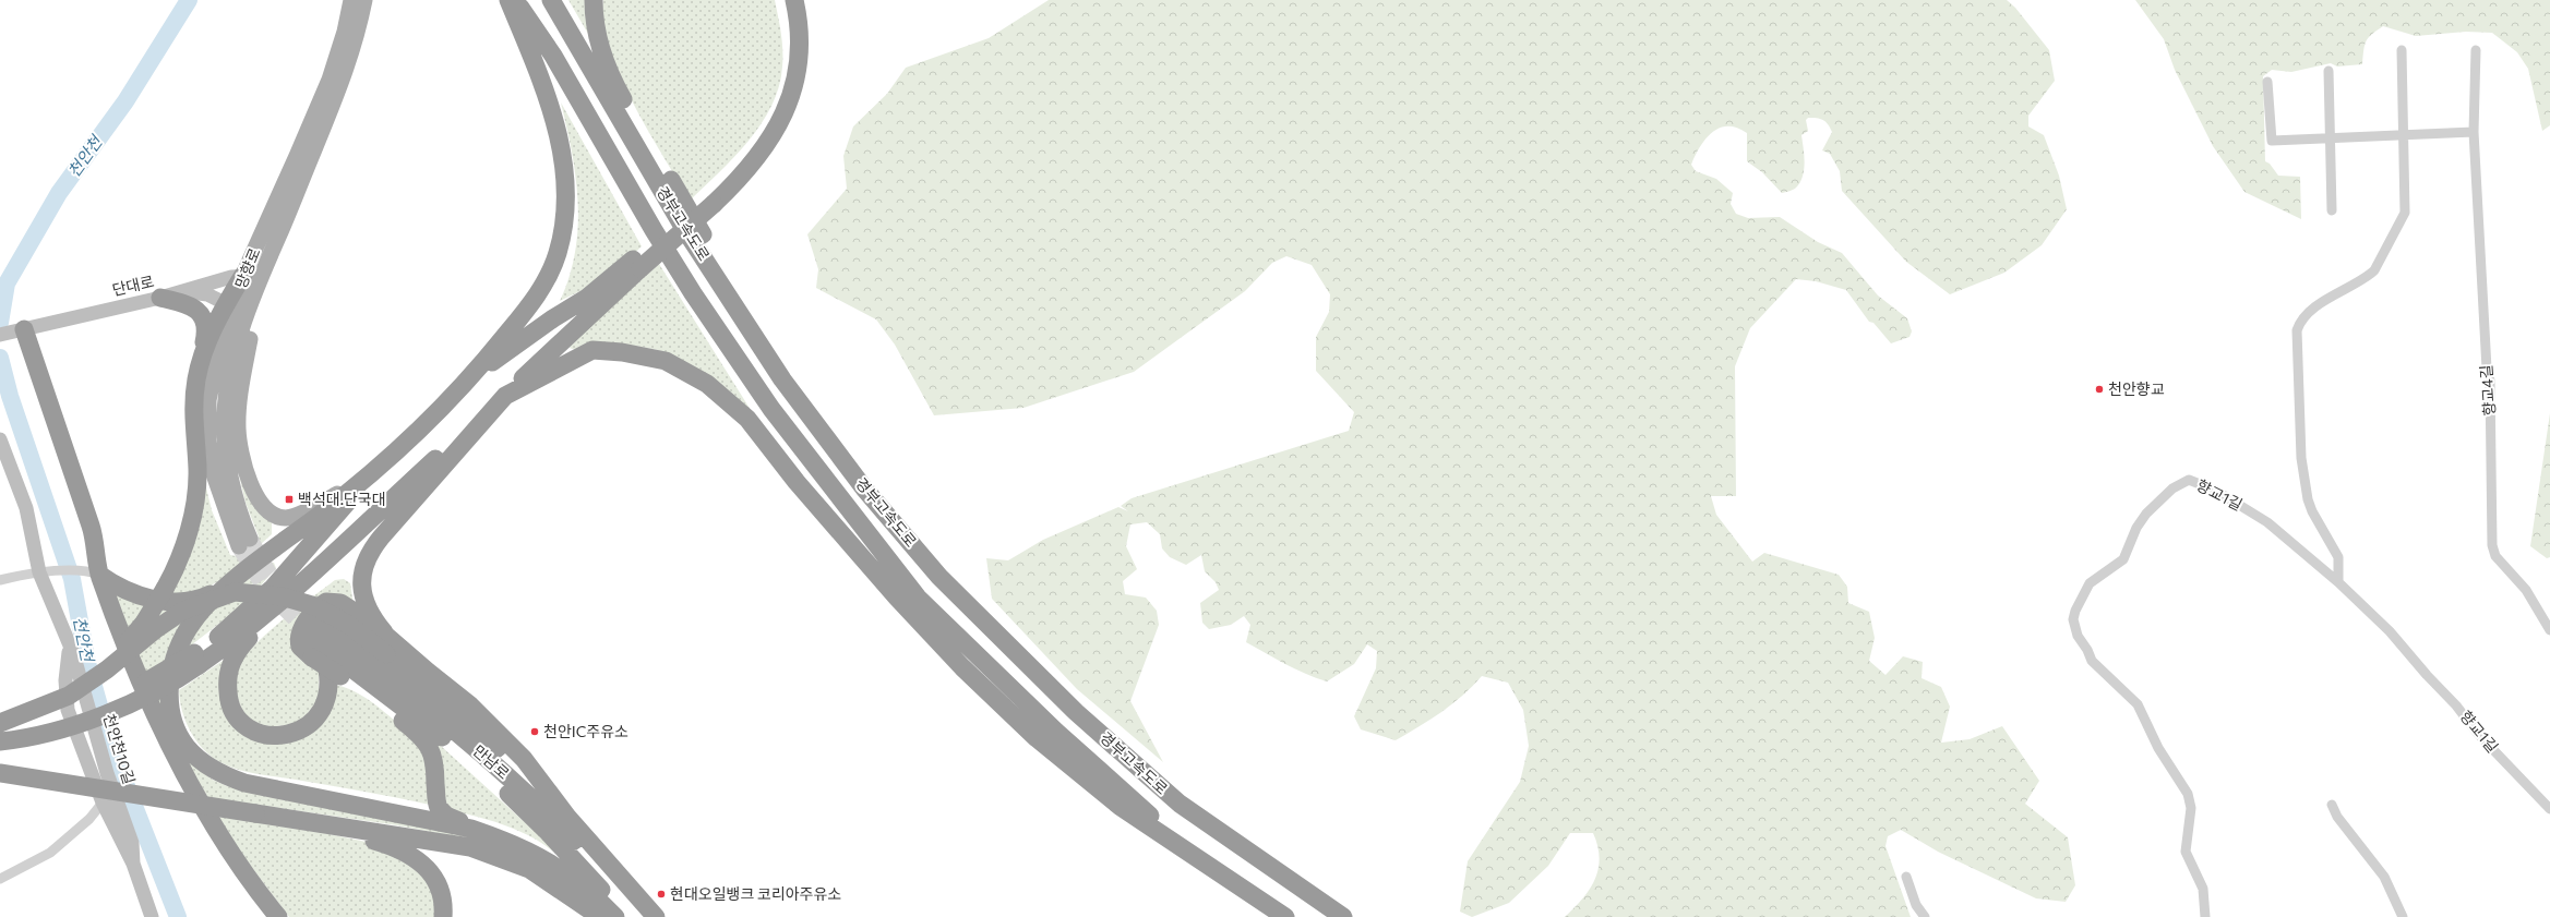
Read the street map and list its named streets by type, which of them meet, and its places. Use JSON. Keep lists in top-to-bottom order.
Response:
{
  "streets": {
    "highway": ["경부고속도로", "만남로"],
    "main road": ["망향로"],
    "street": [
      "단대로",
      "향교4길",
      "향교1길",
      "천안천10길"
    ]
  },
  "crossings": [
    ["망향로", "단대로"]
  ],
  "water": ["천안천"],
  "places": {
    "other": ["천안향교", "천안IC주유소", "현대오일뱅크 코리아주유소"],
    "transit": ["백석대.단국대"]
  }
}
